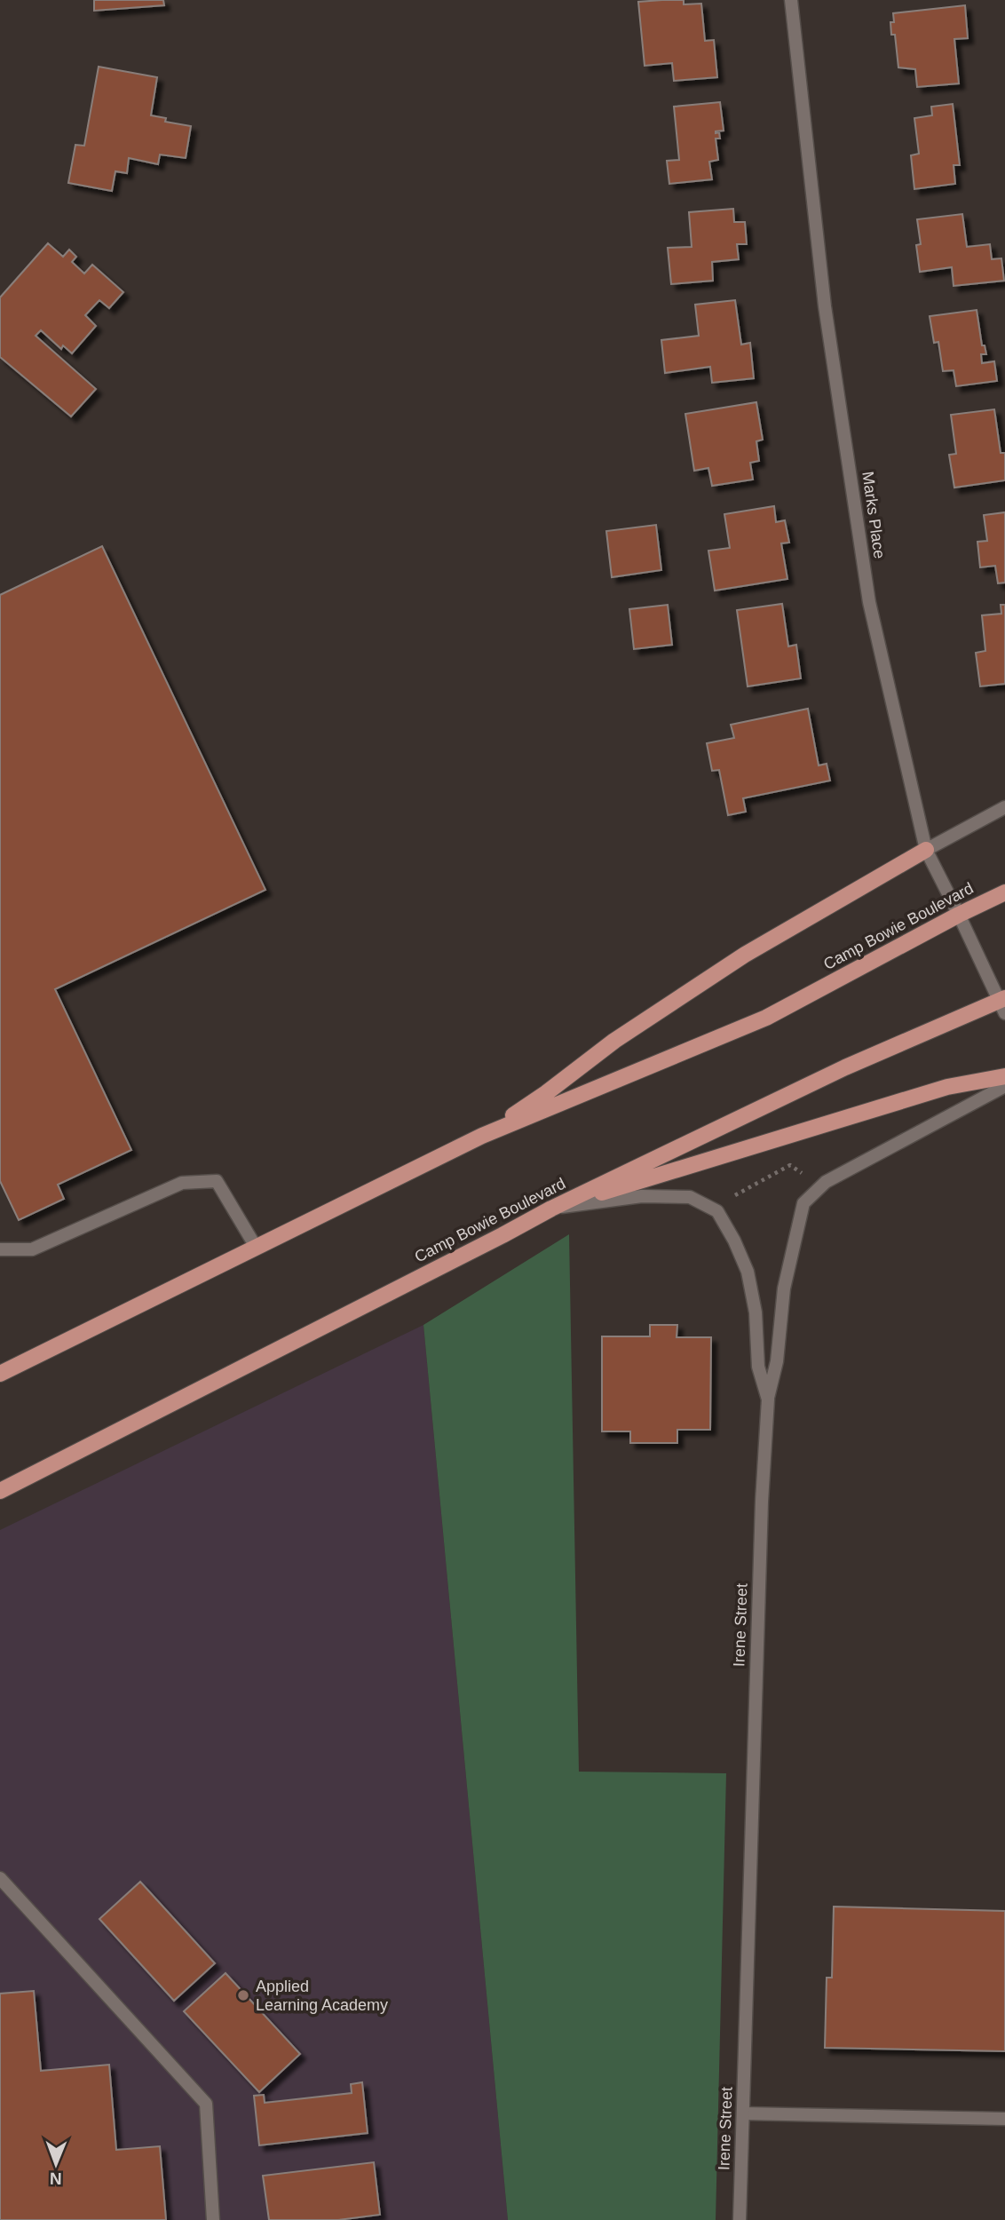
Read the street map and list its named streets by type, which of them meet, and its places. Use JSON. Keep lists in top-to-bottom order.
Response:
{
  "streets": {
    "main road": ["Camp Bowie Boulevard"],
    "street": ["Marks Place", "Irene Street"]
  },
  "crossings": [
    ["Marks Place", "Camp Bowie Boulevard"],
    ["Camp Bowie Boulevard", "Irene Street"]
  ],
  "places": ["Applied Learning Academy"],
  "north": "bottom"
}
